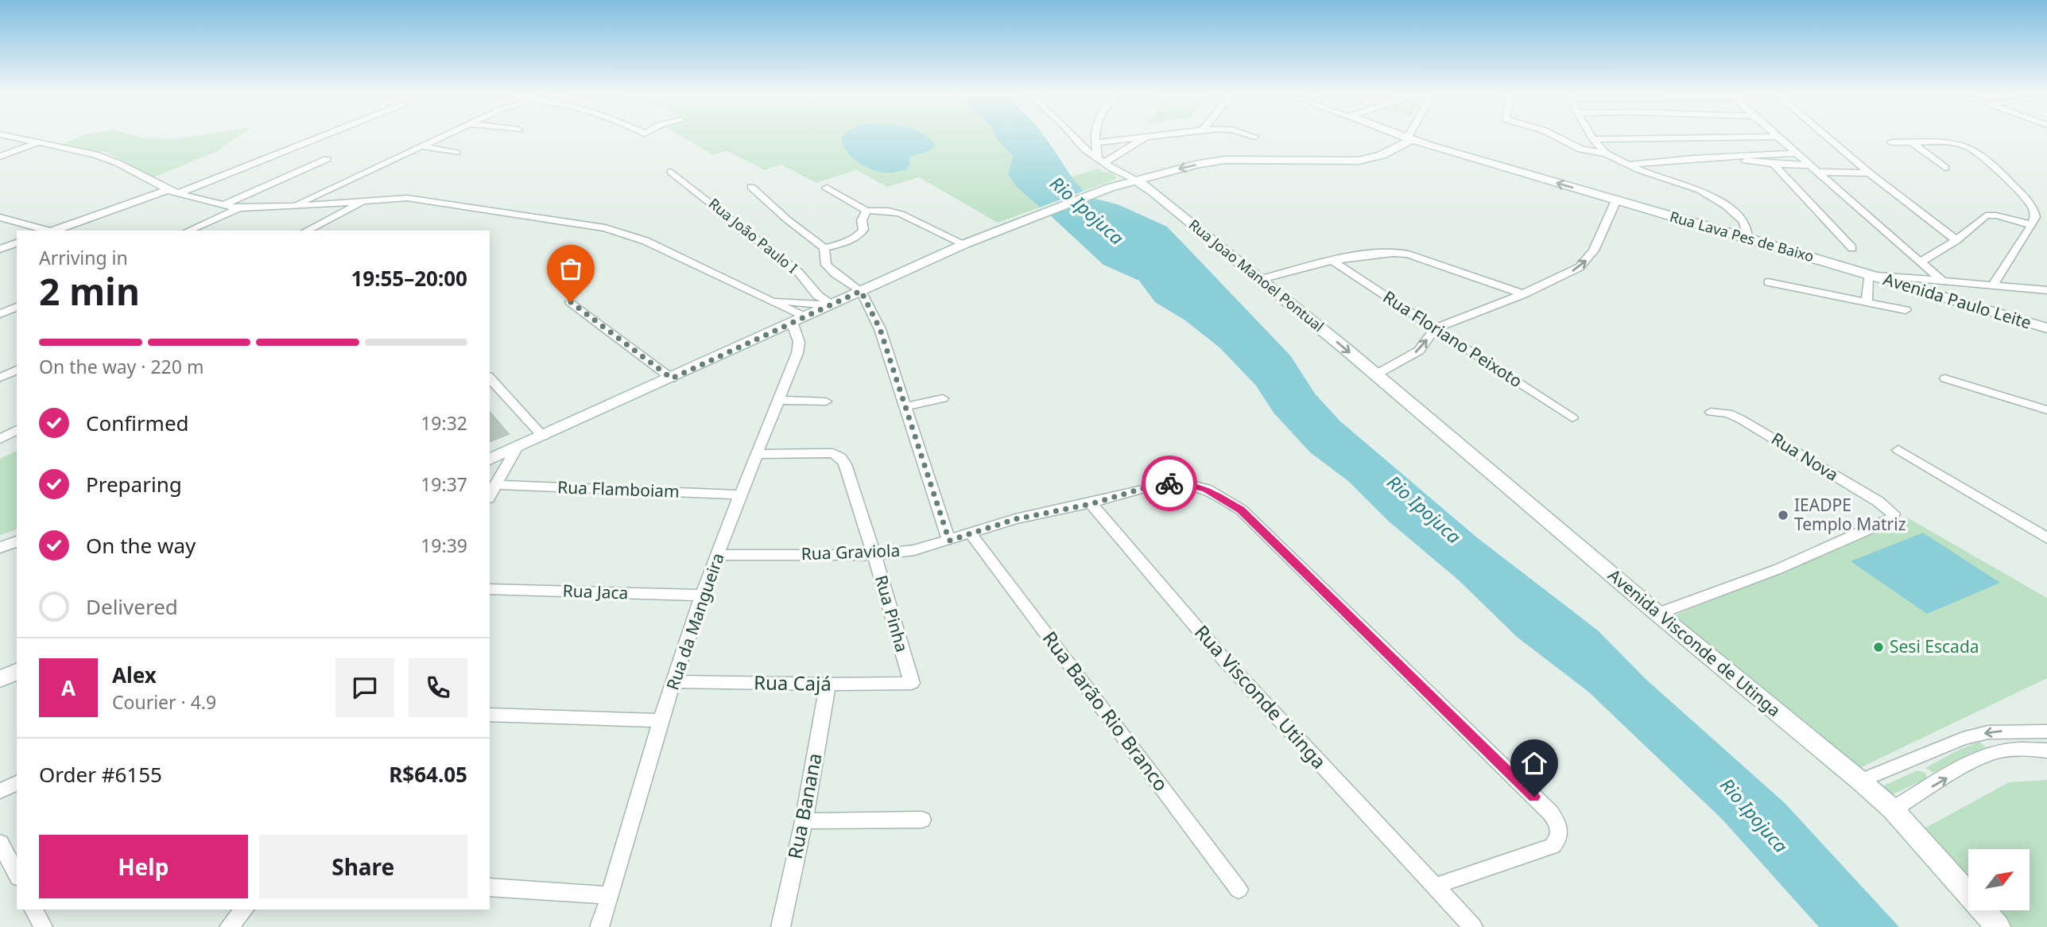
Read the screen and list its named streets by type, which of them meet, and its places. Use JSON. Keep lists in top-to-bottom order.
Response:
{
  "streets": {
    "street": [
      "Rua João Paulo I",
      "Rua Lava Pes de Baixo",
      "Rua Joao Manoel Pontual",
      "Avenida Paulo Leite",
      "Rua Floriano Peixoto",
      "Rua Nova",
      "Rua Flamboiam",
      "Rua Graviola",
      "Rua Jaca",
      "Rua Pinha",
      "Rua da Mangueira",
      "Avenida Visconde de Utinga",
      "Rua Cajá",
      "Rua Visconde Utinga",
      "Rua Barão Rio Branco",
      "Rua Banana"
    ]
  },
  "crossings": [
    ["Rua Lava Pes de Baixo", "Avenida Paulo Leite"],
    ["Rua Joao Manoel Pontual", "Avenida Visconde de Utinga"],
    ["Rua Nova", "Avenida Visconde de Utinga"],
    ["Rua Flamboiam", "Rua da Mangueira"],
    ["Rua Graviola", "Rua Pinha"],
    ["Rua Graviola", "Rua da Mangueira"],
    ["Rua Graviola", "Rua Visconde Utinga"],
    ["Rua Graviola", "Rua Barão Rio Branco"],
    ["Rua Jaca", "Rua da Mangueira"],
    ["Rua Pinha", "Rua da Mangueira"],
    ["Rua Pinha", "Rua Cajá"],
    ["Rua da Mangueira", "Rua Cajá"],
    ["Rua Cajá", "Rua Banana"]
  ],
  "one_way": ["Rua Joao Manoel Pontual"],
  "water": ["Rio Ipojuca"],
  "places": ["IEADPE Templo Matriz", "Sesi Escada"],
  "north": "top right",
  "page": {
    "heading": ["2 min", "Arriving in", "19:55–20:00"],
    "panel": [
      "Alex",
      "Courier · 4.9",
      "Order #6155",
      "R$64.05"
    ],
    "bar": "On the way · 220 m",
    "list": [
      ["Confirmed", "19:32"],
      ["Preparing", "19:37"],
      ["On the way", "19:39"],
      "Delivered"
    ],
    "round": "A",
    "buttons": ["Help", "Share"]
  }
}
